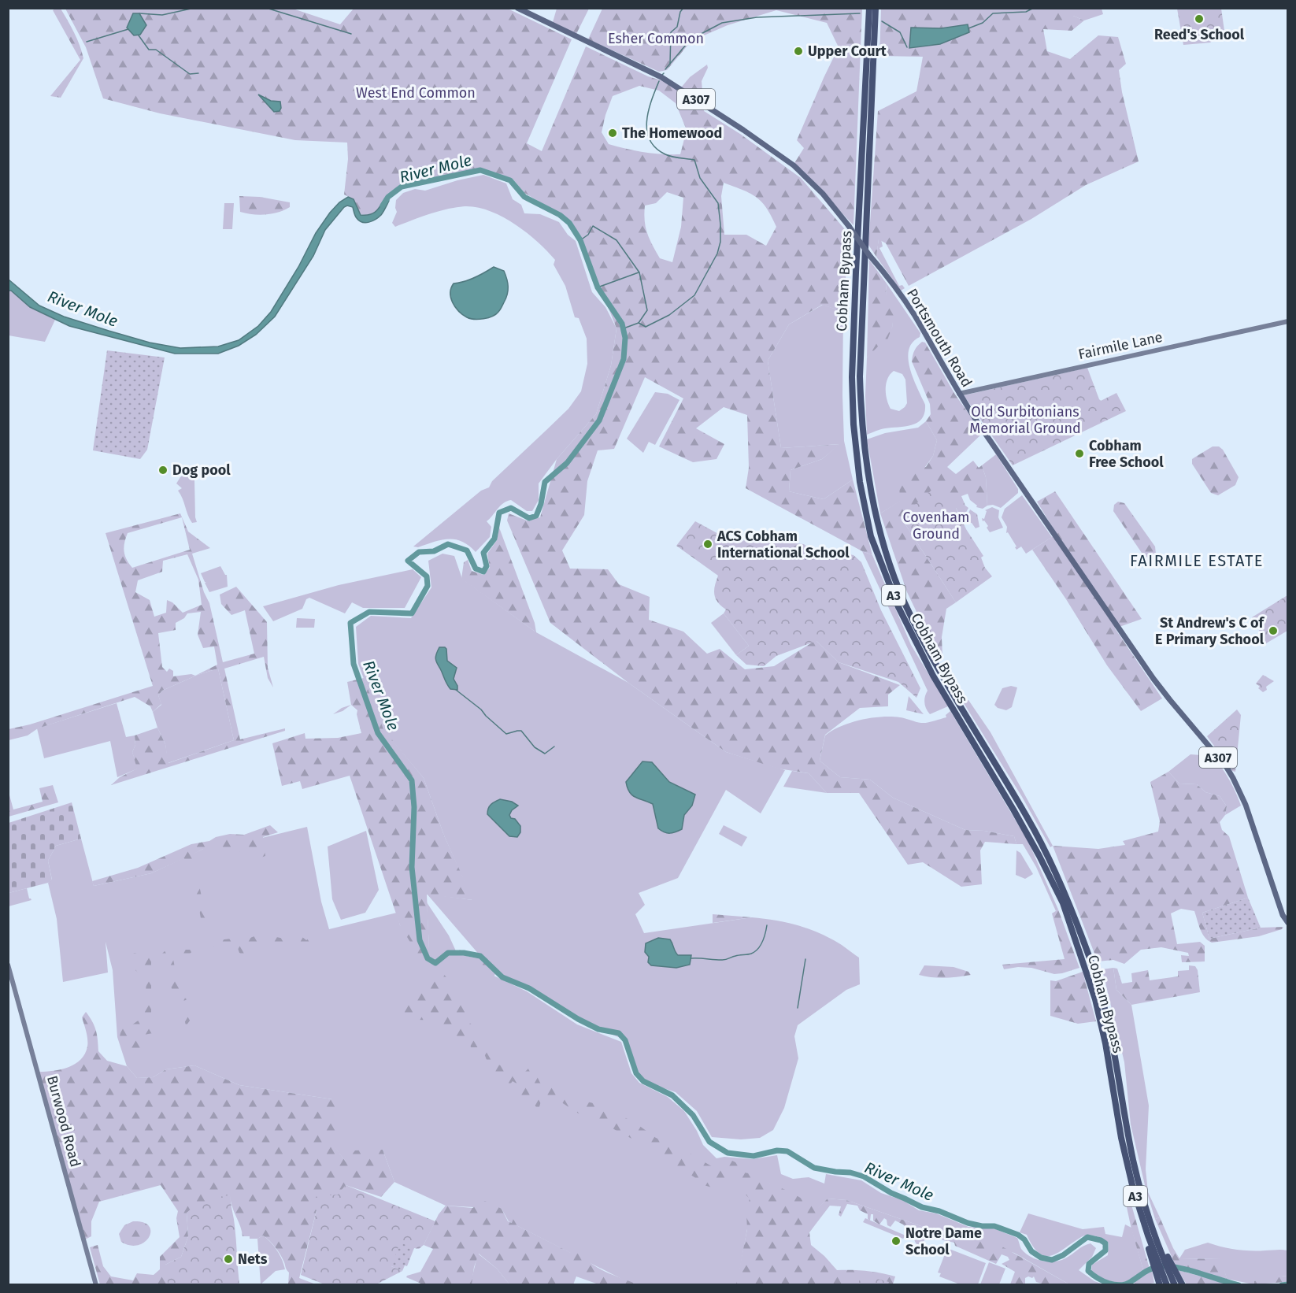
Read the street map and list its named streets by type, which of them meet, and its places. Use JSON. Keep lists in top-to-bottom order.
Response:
{
  "streets": {
    "highway": ["Cobham Bypass", "A3"],
    "main road": ["A307", "Portsmouth Road"],
    "street": ["Fairmile Lane", "Burwood Road"]
  },
  "crossings": [
    ["Portsmouth Road", "Fairmile Lane"]
  ],
  "districts": ["FAIRMILE ESTATE"],
  "water": ["River Mole"],
  "parks": [
    "Esher Common",
    "West End Common",
    "Old Surbitonians Memorial Ground",
    "Covenham Ground"
  ],
  "places": [
    "Reed's School",
    "Upper Court",
    "The Homewood",
    "Cobham Free School",
    "Dog pool",
    "ACS Cobham International School",
    "St Andrew's C of E Primary School",
    "Notre Dame School",
    "Nets"
  ]
}
